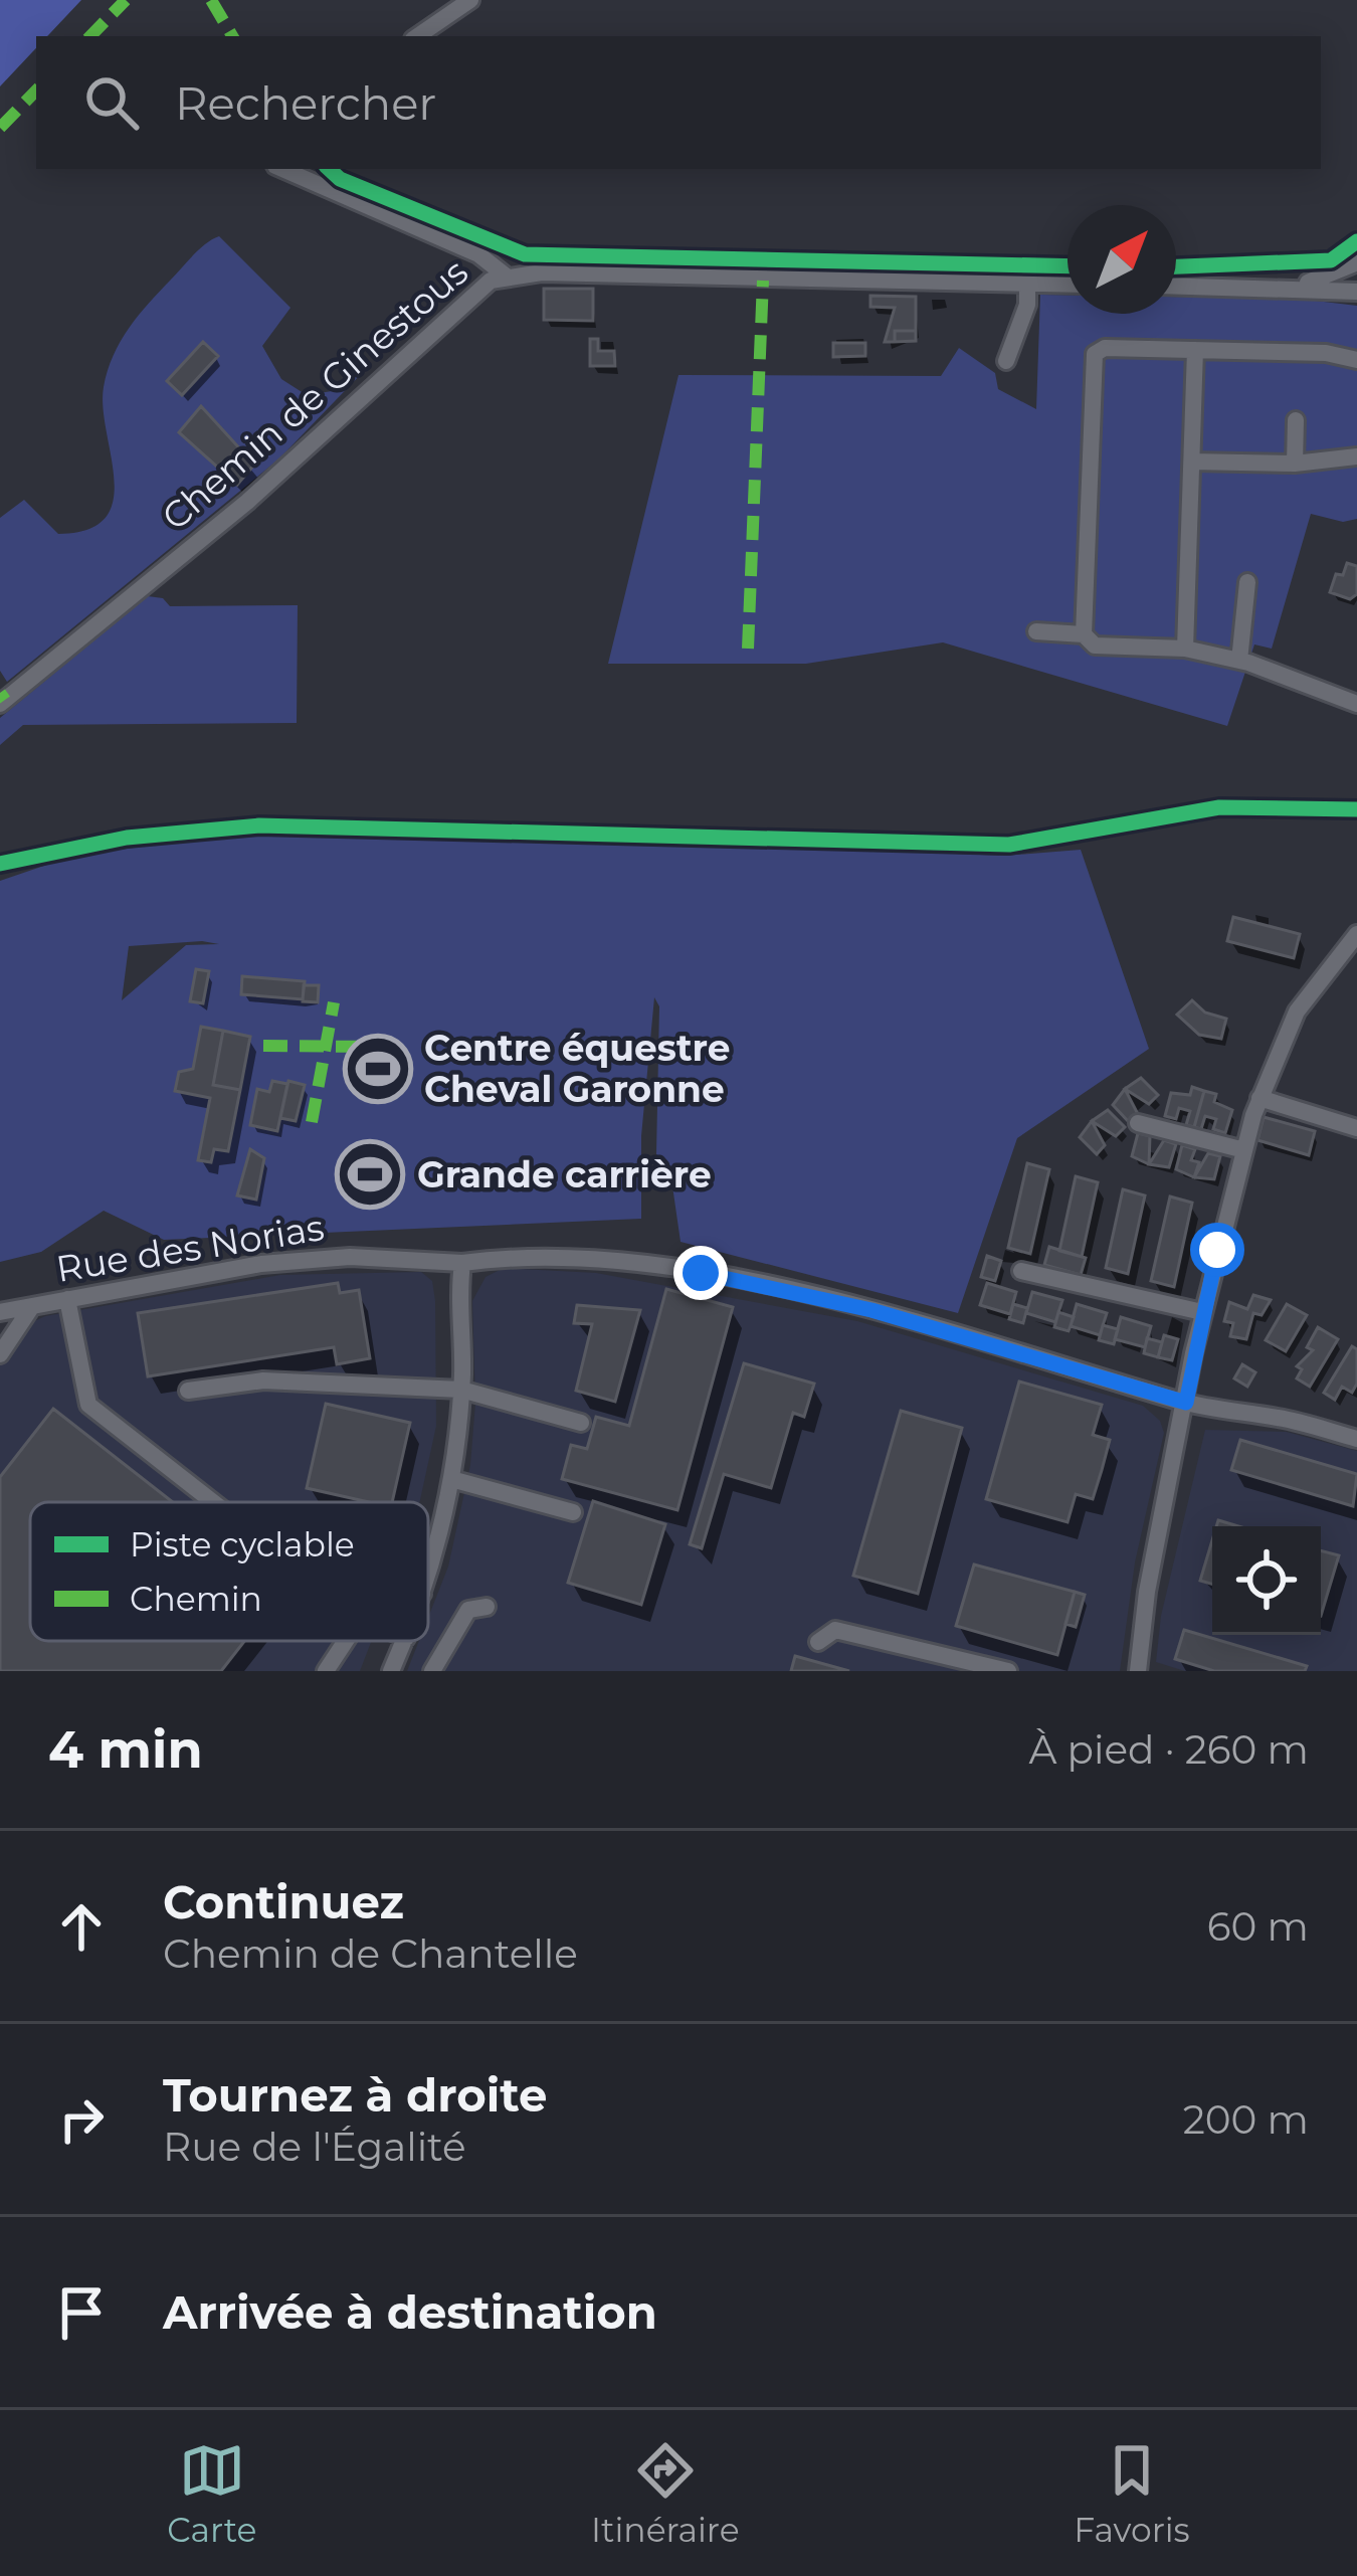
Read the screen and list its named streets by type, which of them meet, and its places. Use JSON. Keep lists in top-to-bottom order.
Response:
{
  "streets": {
    "street": ["Chemin de Ginestous", "Rue des Norias"]
  },
  "places": {
    "sports": ["Centre équestre Cheval Garonne", "Grande carrière"]
  },
  "legend": ["Piste cyclable", "Chemin"],
  "north": "top right",
  "page": {
    "search": "Rechercher",
    "heading": ["4 min", "À pied · 260 m"],
    "list": [
      ["Continuez", "Chemin de Chantelle", "60 m"],
      ["Tournez à droite", "Rue de l'Égalité", "200 m"],
      "Arrivée à destination"
    ],
    "nav": ["Carte", "Itinéraire", "Favoris"]
  }
}
